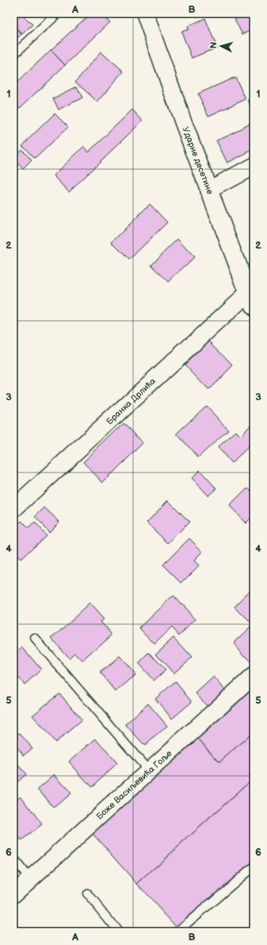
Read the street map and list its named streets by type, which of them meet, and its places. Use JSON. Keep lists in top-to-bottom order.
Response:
{
  "streets": {
    "street": ["Ударне десетине", "Бранка Дрлића", "Боже Васиљевића Гоље"]
  },
  "crossings": [
    ["Ударне десетине", "Бранка Дрлића"]
  ],
  "north": "left",
  "grid": {
    "columns": ["A", "B"],
    "rows": [
      "1",
      "2",
      "3",
      "4",
      "5",
      "6"
    ]
  }
}
